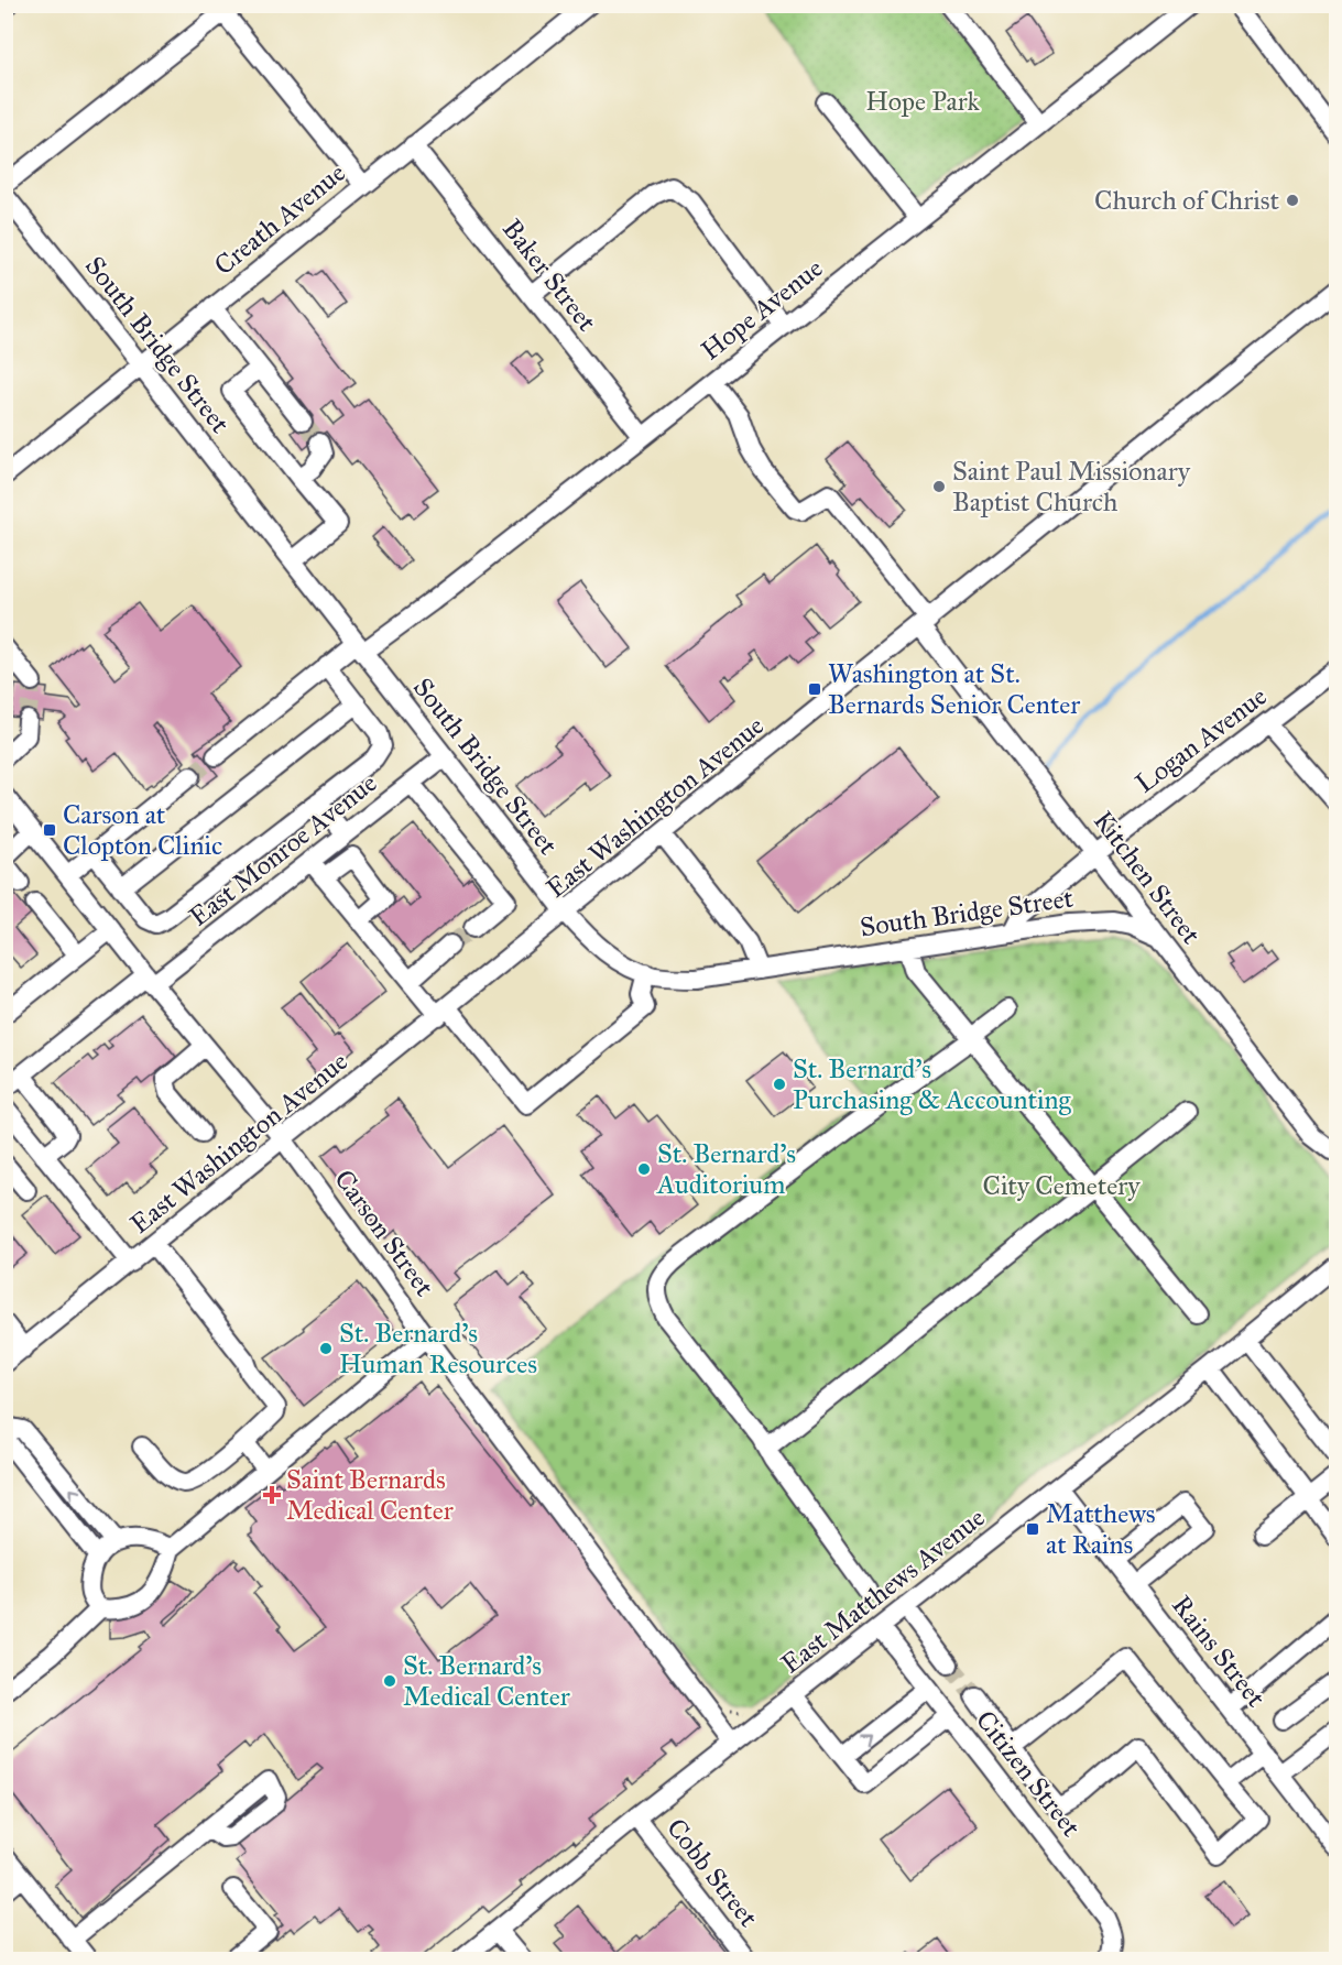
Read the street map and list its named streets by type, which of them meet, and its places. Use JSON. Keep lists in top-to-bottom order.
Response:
{
  "streets": {
    "street": [
      "Creath Avenue",
      "Baker Street",
      "Hope Avenue",
      "South Bridge Street",
      "Logan Avenue",
      "East Washington Avenue",
      "East Monroe Avenue",
      "Kitchen Street",
      "Carson Street",
      "East Matthews Avenue",
      "Rains Street",
      "Citizen Street",
      "Cobb Street"
    ]
  },
  "crossings": [
    ["Creath Avenue", "Baker Street"],
    ["Creath Avenue", "South Bridge Street"],
    ["Baker Street", "Hope Avenue"],
    ["Hope Avenue", "South Bridge Street"],
    ["Hope Avenue", "Kitchen Street"],
    ["South Bridge Street", "Logan Avenue"],
    ["South Bridge Street", "East Washington Avenue"],
    ["South Bridge Street", "East Monroe Avenue"],
    ["South Bridge Street", "Kitchen Street"],
    ["Logan Avenue", "Kitchen Street"],
    ["East Washington Avenue", "Kitchen Street"],
    ["East Washington Avenue", "Carson Street"],
    ["East Monroe Avenue", "Carson Street"],
    ["Carson Street", "East Matthews Avenue"],
    ["East Matthews Avenue", "Rains Street"],
    ["East Matthews Avenue", "Citizen Street"],
    ["East Matthews Avenue", "Cobb Street"]
  ],
  "parks": ["Hope Park", "City Cemetery"],
  "places": {
    "other": [
      "Church of Christ",
      "Saint Paul Missionary Baptist Church",
      "St. Bernard's Purchasing & Accounting",
      "St. Bernard's Auditorium",
      "St. Bernard's Human Resources",
      "St. Bernard's Medical Center"
    ],
    "transit": ["Washington at St. Bernards Senior Center", "Carson at Clopton Clinic", "Matthews at Rains"],
    "health": ["Saint Bernards Medical Center"]
  }
}
